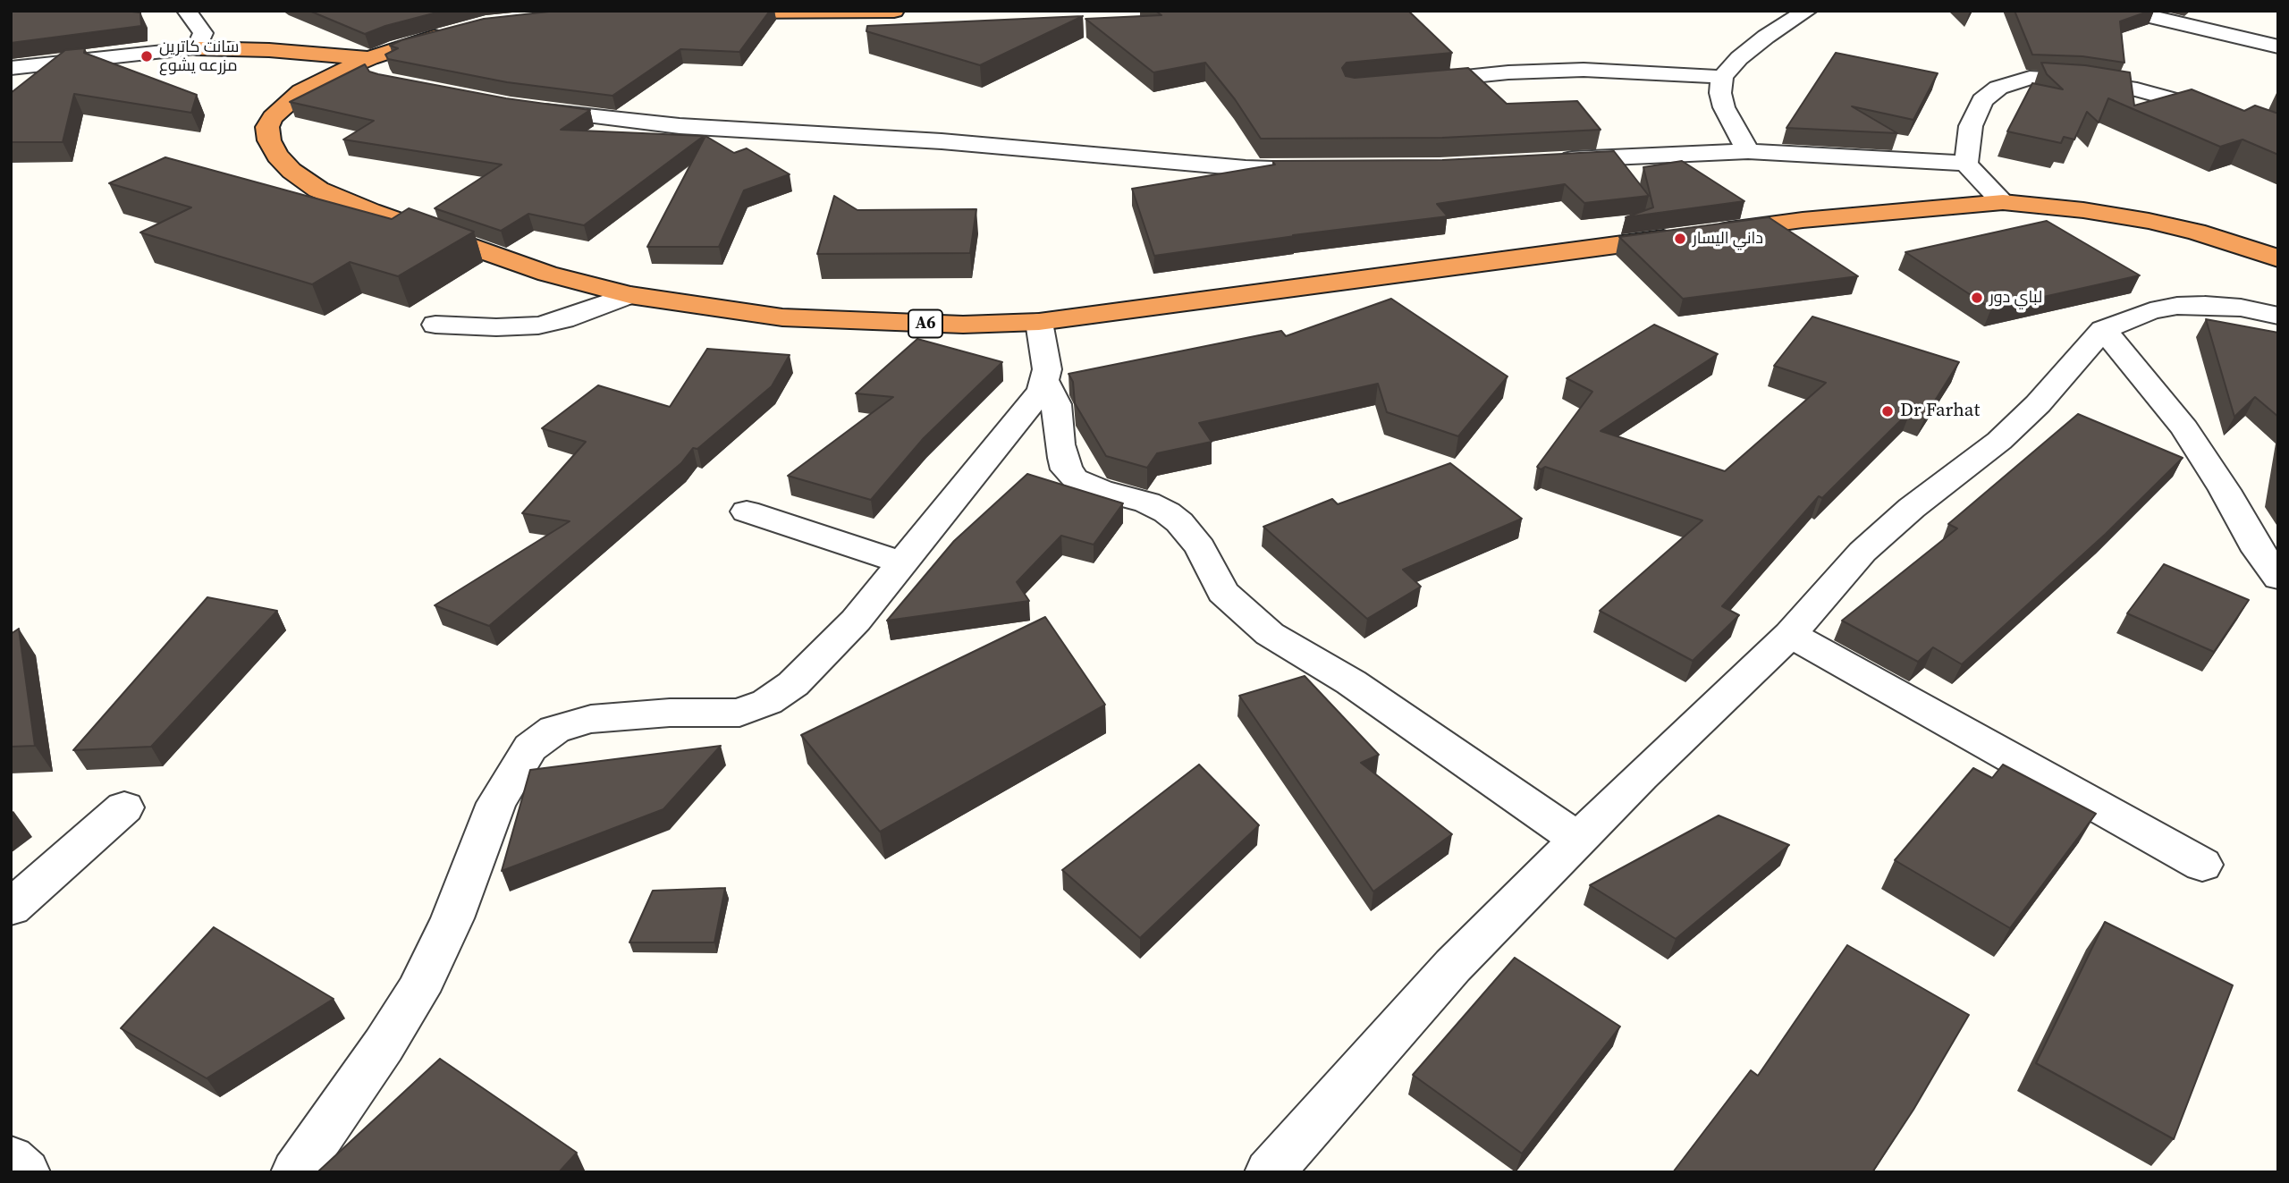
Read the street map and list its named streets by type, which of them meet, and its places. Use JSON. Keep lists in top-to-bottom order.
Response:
{
  "streets": {
    "highway": ["A6"]
  },
  "places": [
    "سانت كاترين مزرعه يشوع",
    "داني اليسار",
    "لباي دور",
    "Dr Farhat"
  ]
}
